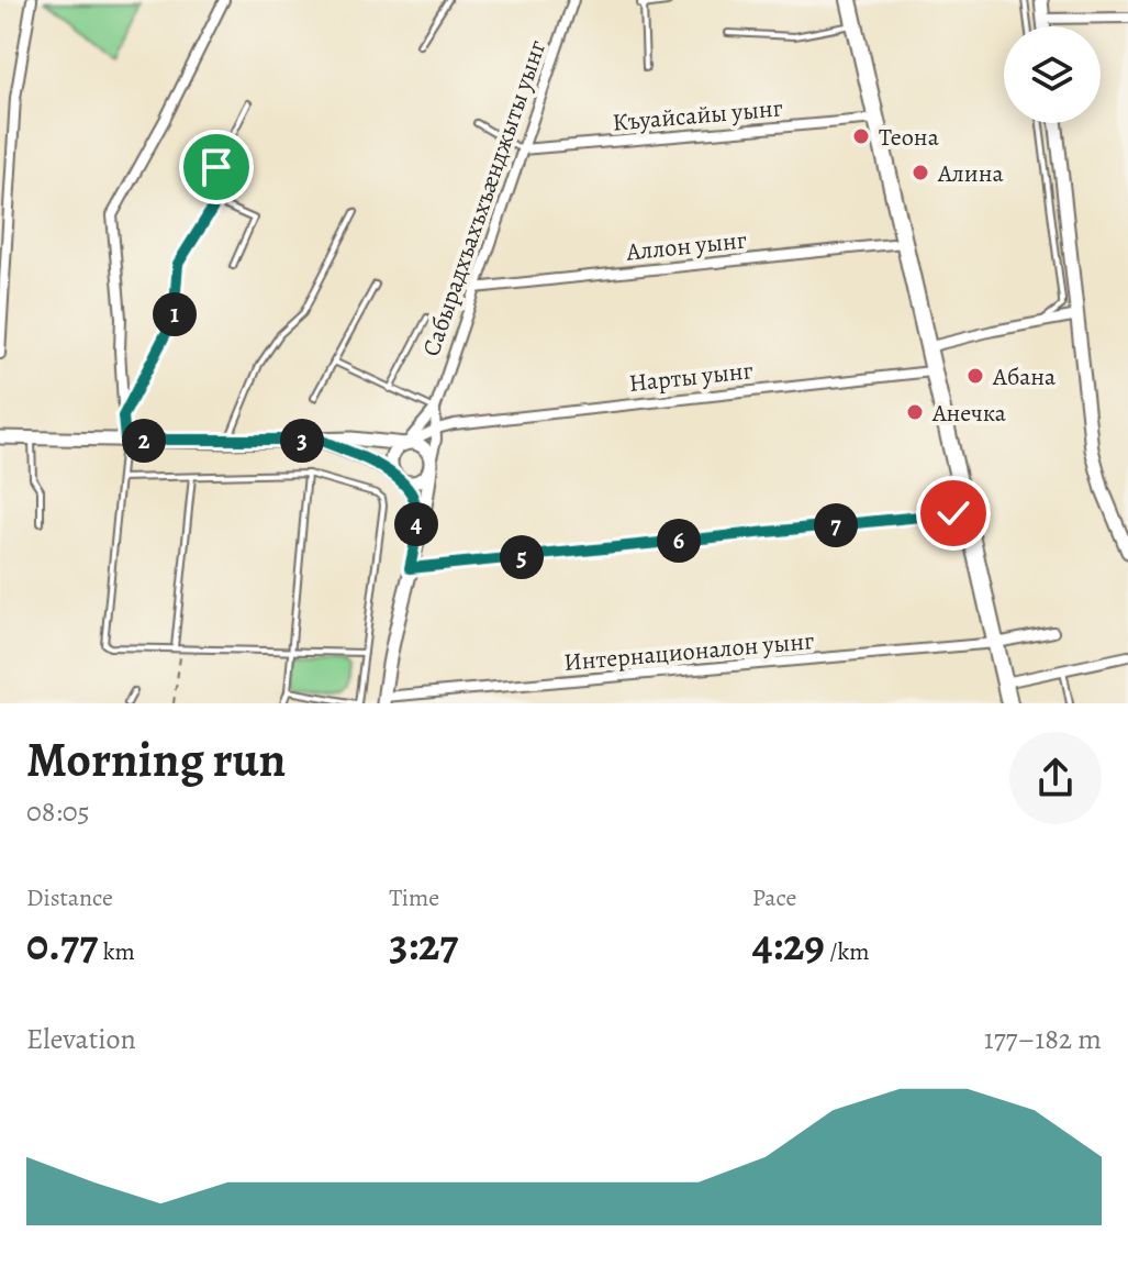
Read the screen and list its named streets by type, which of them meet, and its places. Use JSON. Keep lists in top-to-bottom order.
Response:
{
  "streets": {
    "street": [
      "Къуайсайы уынг",
      "Сабырадхъахъхъæнджыты уынг",
      "Аллон уынг",
      "Нарты уынг",
      "Интернационалон уынг"
    ]
  },
  "crossings": [
    ["Къуайсайы уынг", "Сабырадхъахъхъæнджыты уынг"],
    ["Сабырадхъахъхъæнджыты уынг", "Аллон уынг"]
  ],
  "places": [
    "Теона",
    "Алина",
    "Абана",
    "Анечка"
  ],
  "page": {
    "pins": [
      "1",
      "2",
      "3",
      "4",
      "7",
      "6",
      "5"
    ],
    "heading": ["Morning run", "08:05"],
    "stats": [
      ["Distance", "0.77 km"],
      ["Time", "3:27"],
      ["Pace", "4:29 /km"]
    ],
    "chart": ["Elevation", "177–182 m"]
  }
}
